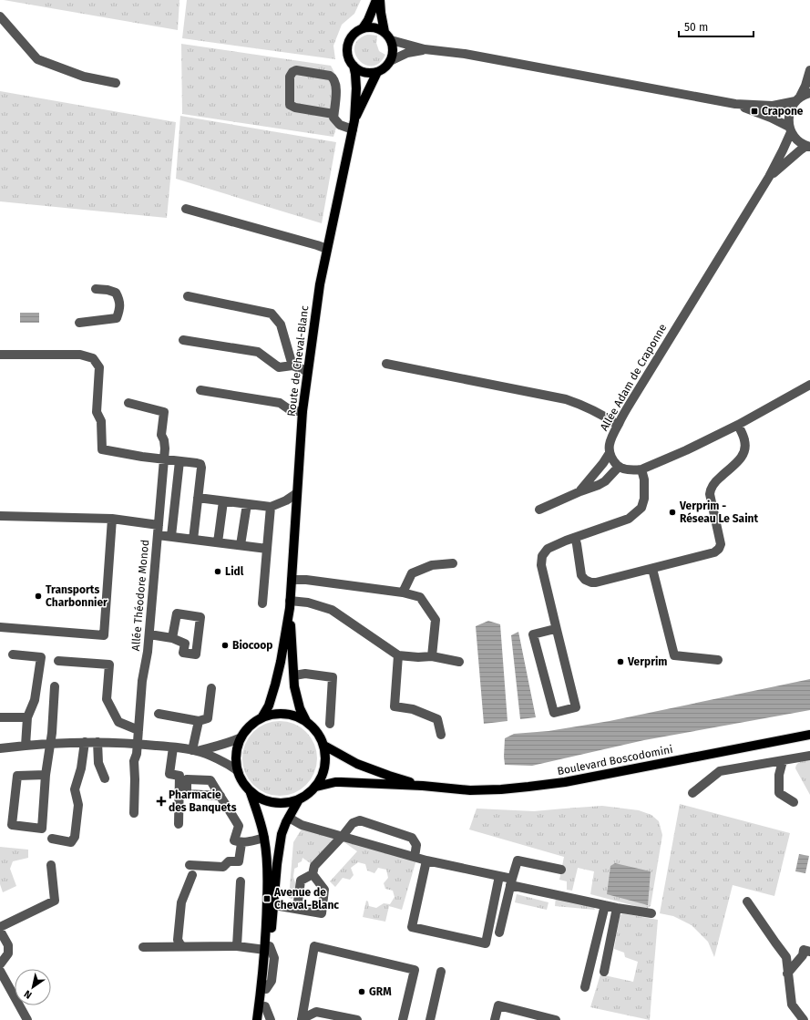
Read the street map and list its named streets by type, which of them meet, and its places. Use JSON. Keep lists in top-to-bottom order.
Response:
{
  "streets": {
    "main road": ["Route de Cheval-Blanc", "Boulevard Boscodomini"],
    "street": ["Allée Adam de Craponne", "Allée Théodore Monod"]
  },
  "places": {
    "transit": ["Crapone", "Avenue de Cheval-Blanc"],
    "other": [
      "Verprim - Réseau Le Saint",
      "Lidl",
      "Transports Charbonnier",
      "Biocoop",
      "Verprim",
      "GRM"
    ],
    "health": ["Pharmacie des Banquets"]
  },
  "scale_bar": "50 m",
  "north": "bottom left"
}
